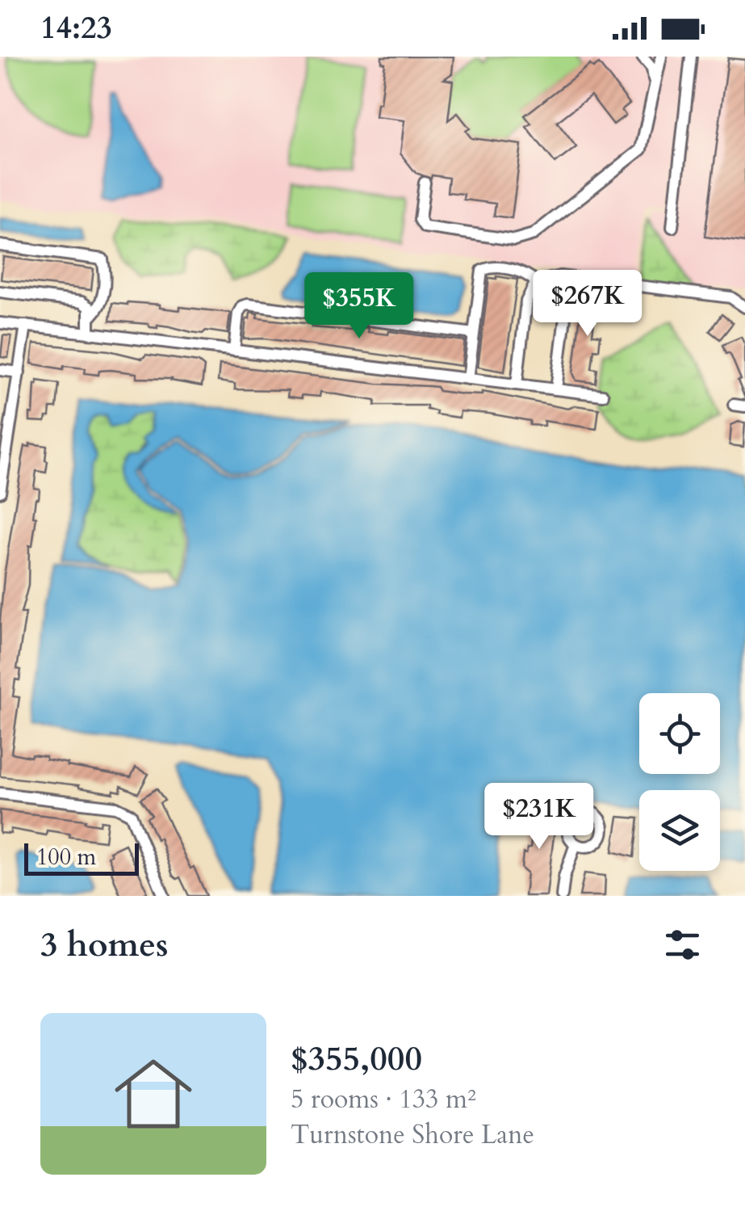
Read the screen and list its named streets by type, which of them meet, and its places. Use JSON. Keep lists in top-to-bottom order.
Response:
{
  "scale_bar": "100 m",
  "page": {
    "status": "14:23",
    "price": ["$267K", "$355K", "$231K"],
    "scale": "100 m",
    "heading": "3 homes",
    "list": [
      {
        "name": "$355,000",
        "note": "5 rooms · 133 m² · Turnstone Shore Lane"
      }
    ]
  }
}
